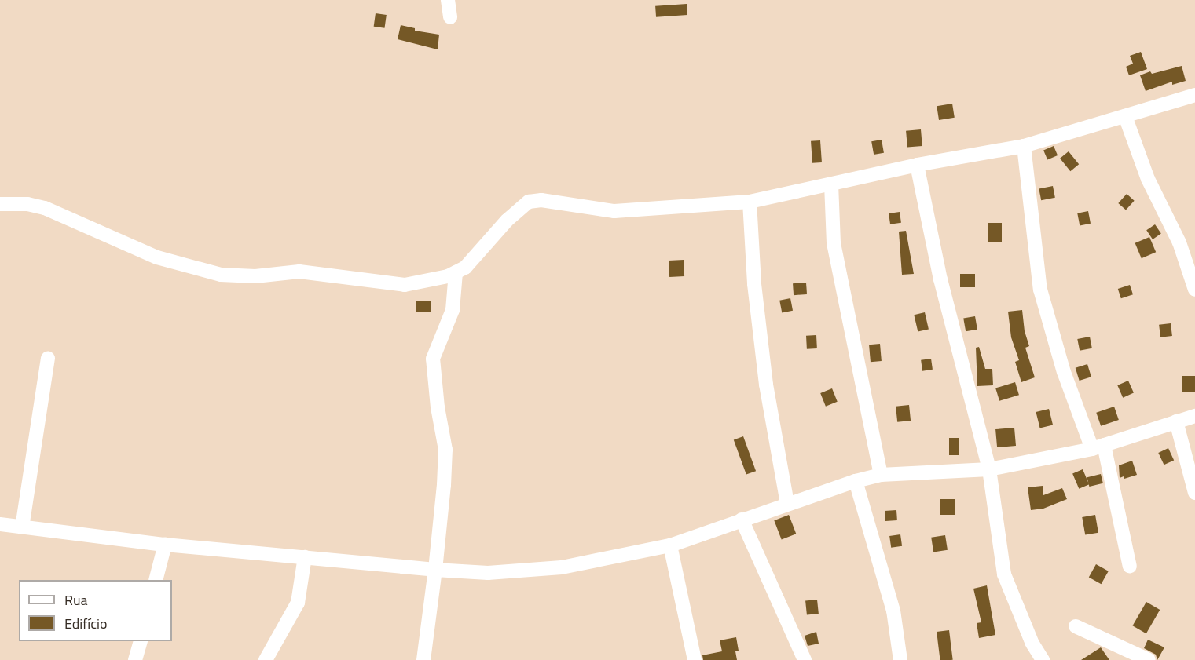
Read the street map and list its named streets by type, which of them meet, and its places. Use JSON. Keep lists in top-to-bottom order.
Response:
{
  "legend": ["Rua", "Edifício"]
}
